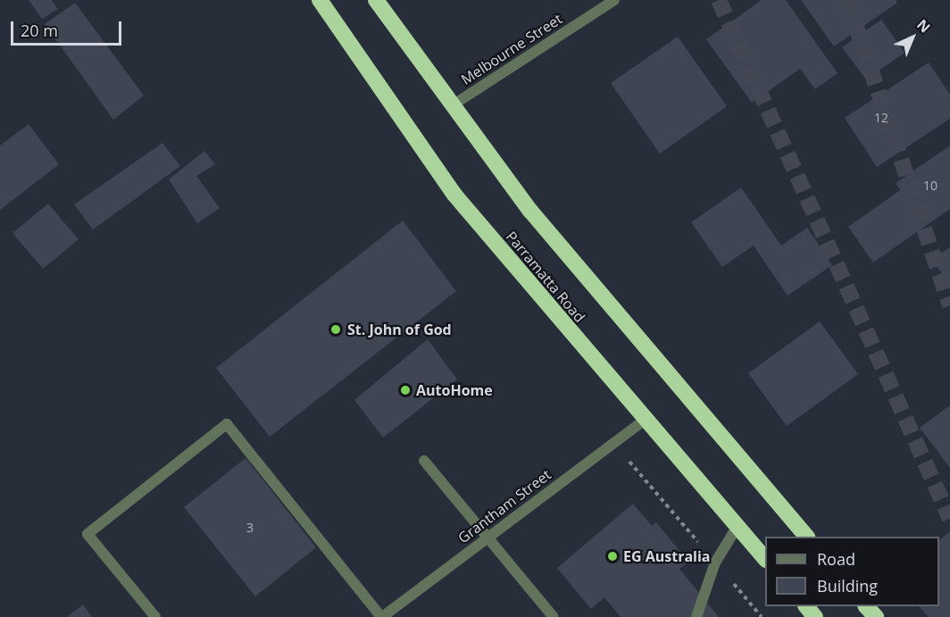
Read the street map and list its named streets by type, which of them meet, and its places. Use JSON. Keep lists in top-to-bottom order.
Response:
{
  "streets": {
    "highway": ["Parramatta Road"],
    "street": ["Melbourne Street", "Grantham Street"]
  },
  "crossings": [
    ["Melbourne Street", "Parramatta Road"],
    ["Parramatta Road", "Grantham Street"]
  ],
  "places": ["St. John of God", "AutoHome", "EG Australia"],
  "house_numbers": ["12", "10", "3"],
  "legend": ["Road", "Building"],
  "scale_bar": "20 m",
  "north": "top right"
}
